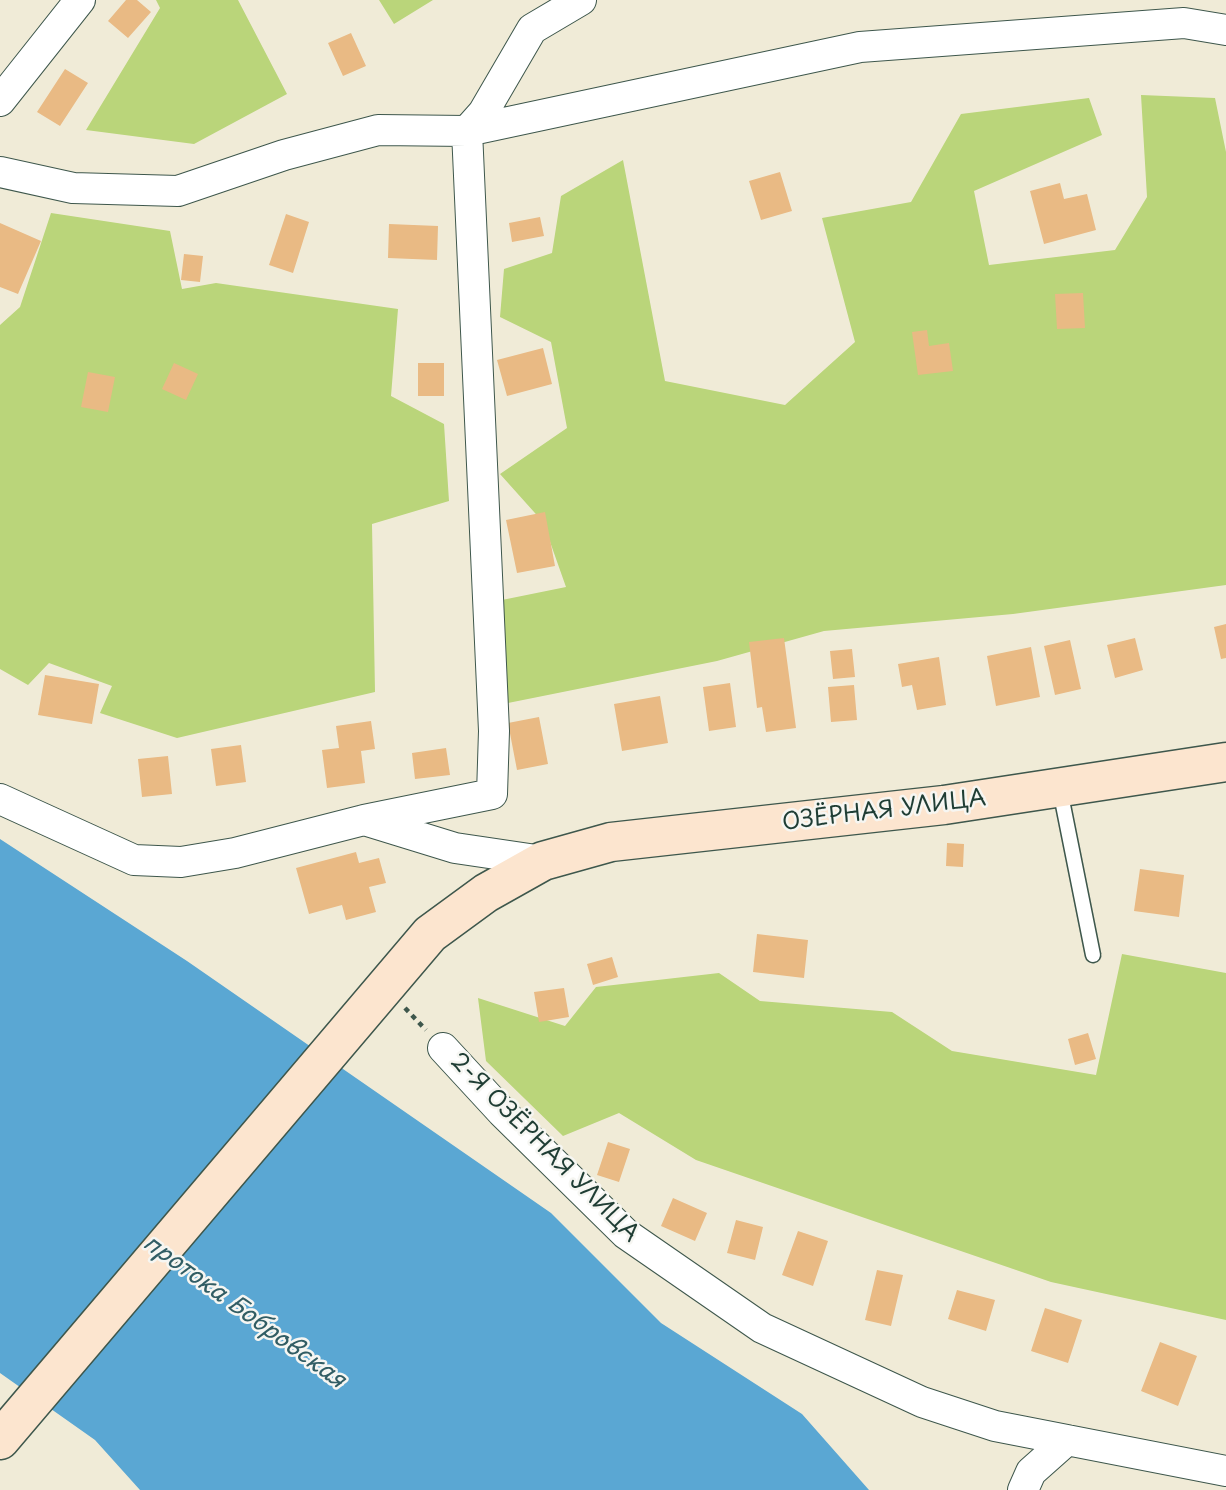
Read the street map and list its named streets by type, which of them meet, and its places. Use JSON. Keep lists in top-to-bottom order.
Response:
{
  "streets": {
    "street": ["ОЗЁРНАЯ УЛИЦА", "2-Я ОЗЁРНАЯ УЛИЦА"]
  },
  "water": ["протока Бобровская"]
}
